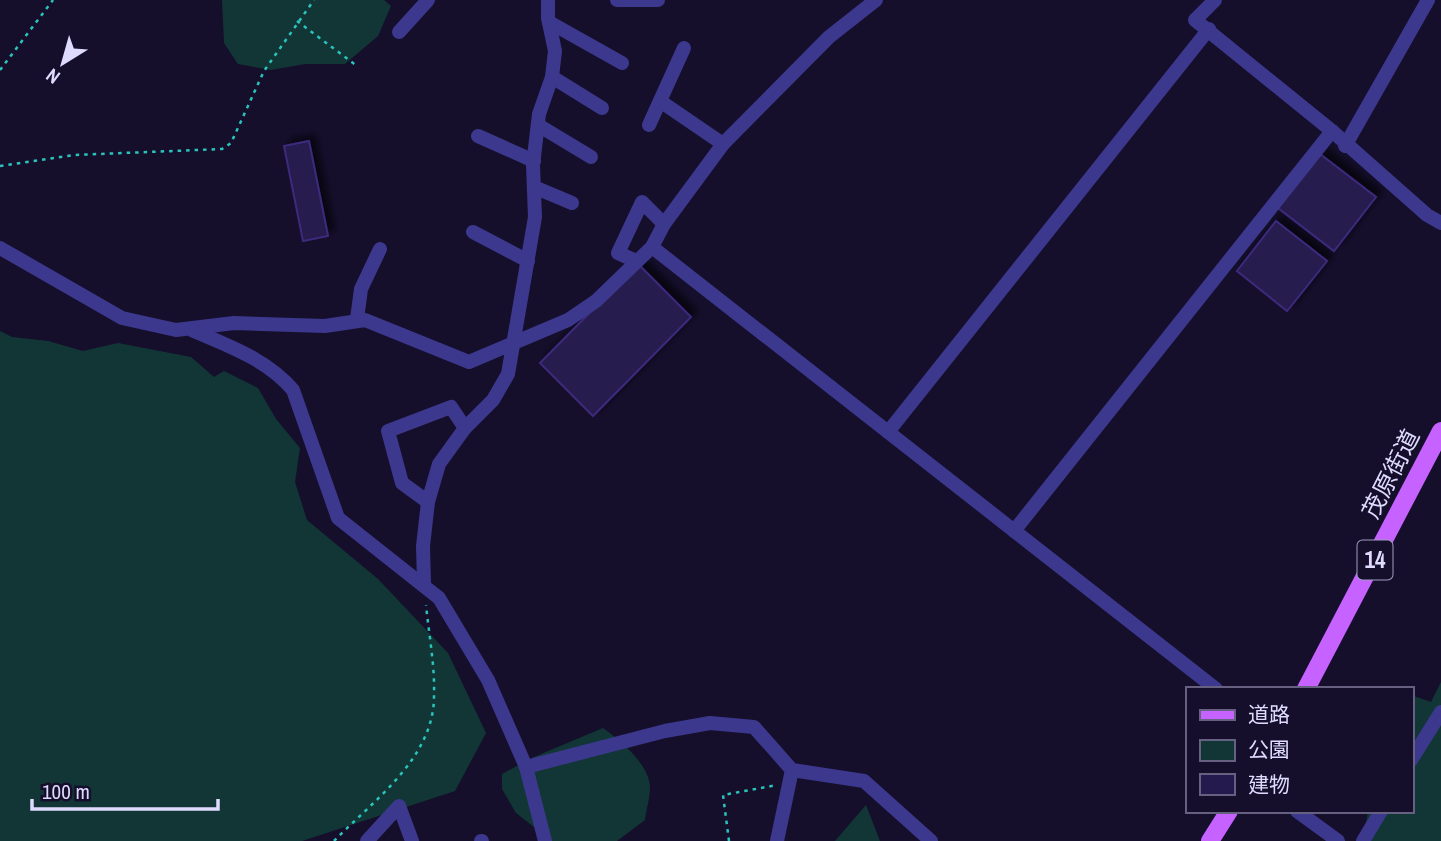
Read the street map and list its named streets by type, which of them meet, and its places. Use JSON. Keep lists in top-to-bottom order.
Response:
{
  "streets": {
    "main road": ["茂原街道", "14"]
  },
  "legend": ["道路", "公園", "建物"],
  "scale_bar": "100 m",
  "north": "bottom left"
}
